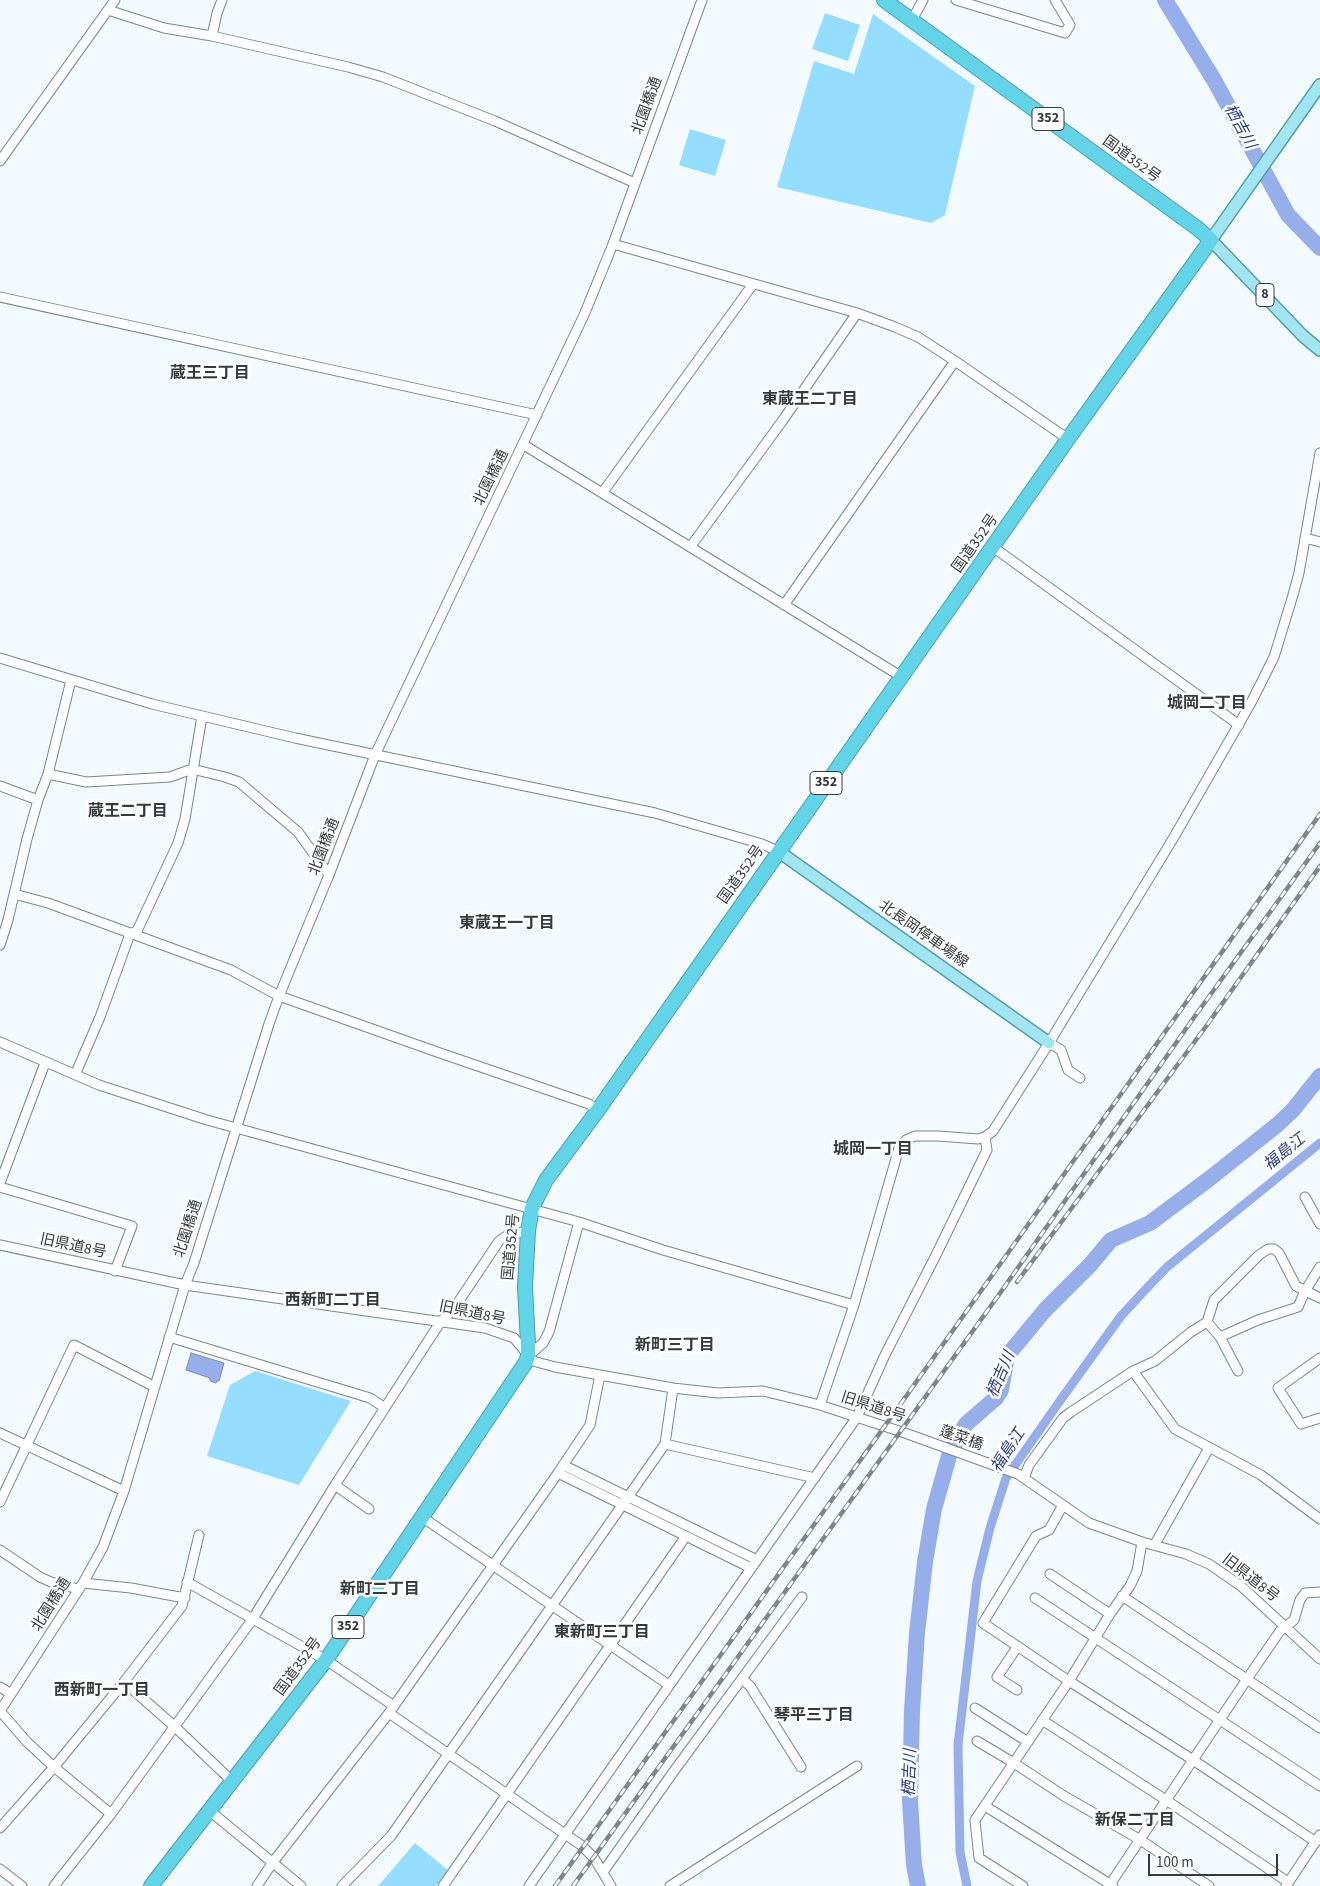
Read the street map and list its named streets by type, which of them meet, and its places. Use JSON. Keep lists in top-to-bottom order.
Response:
{
  "streets": {
    "highway": ["352", "国道352号"],
    "main road": ["8", "北長岡停車場線"],
    "street": ["北園橋通", "旧県道8号", "蓬菜橋"]
  },
  "crossings": [
    ["北園橋通", "旧県道8号"],
    ["国道352号", "8"],
    ["国道352号", "北長岡停車場線"],
    ["国道352号", "旧県道8号"],
    ["旧県道8号", "蓬菜橋"]
  ],
  "districts": [
    "蔵王三丁目",
    "東蔵王二丁目",
    "城岡二丁目",
    "蔵王二丁目",
    "東蔵王一丁目",
    "城岡一丁目",
    "西新町二丁目",
    "新町三丁目",
    "新町二丁目",
    "東新町三丁目",
    "西新町一丁目",
    "琴平三丁目",
    "新保二丁目"
  ],
  "water": ["栖吉川", "福島江"],
  "scale_bar": "100 m"
}
